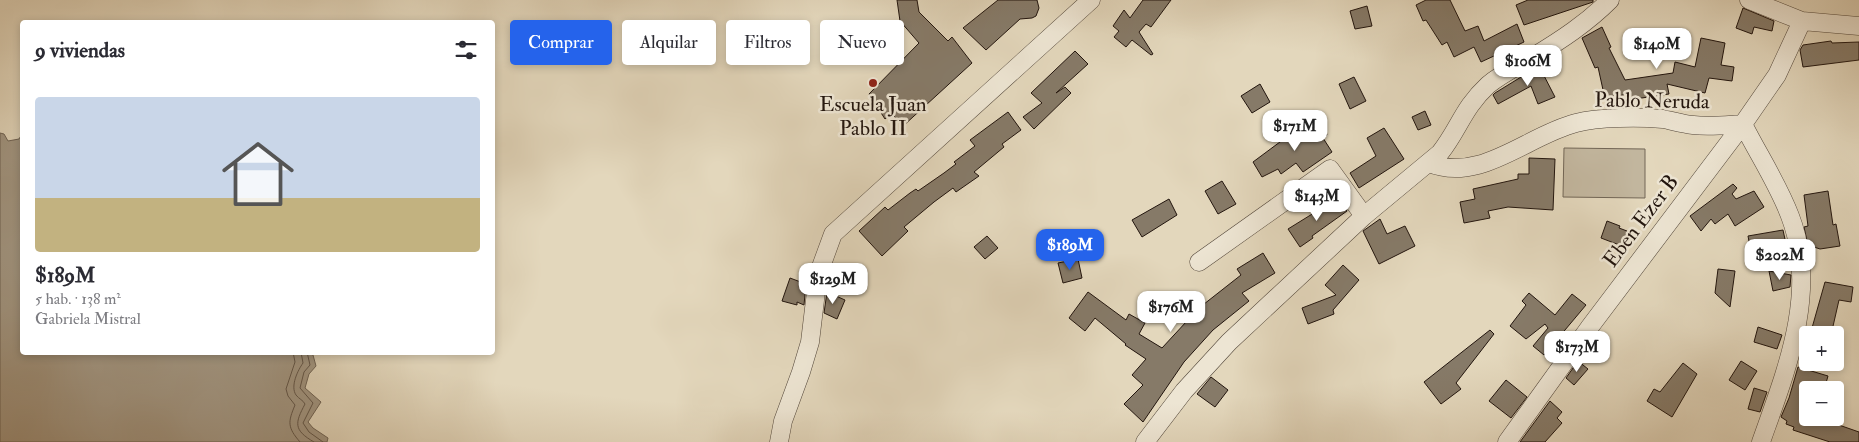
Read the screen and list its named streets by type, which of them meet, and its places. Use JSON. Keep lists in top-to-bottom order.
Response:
{
  "streets": {
    "street": ["Pablo Neruda", "Eben Ezer B"]
  },
  "crossings": [
    ["Pablo Neruda", "Eben Ezer B"]
  ],
  "places": ["Escuela Juan Pablo II"],
  "page": {
    "chip": [
      "Comprar",
      "Alquilar",
      "Filtros",
      "Nuevo"
    ],
    "heading": "9 viviendas",
    "price": [
      "$140M",
      "$106M",
      "$171M",
      "$143M",
      "$189M",
      "$202M",
      "$129M",
      "$176M",
      "$173M"
    ],
    "list": [
      {
        "name": "$189M",
        "note": "5 hab. · 138 m² · Gabriela Mistral"
      }
    ],
    "map_buttons": ["+", "−"]
  }
}
